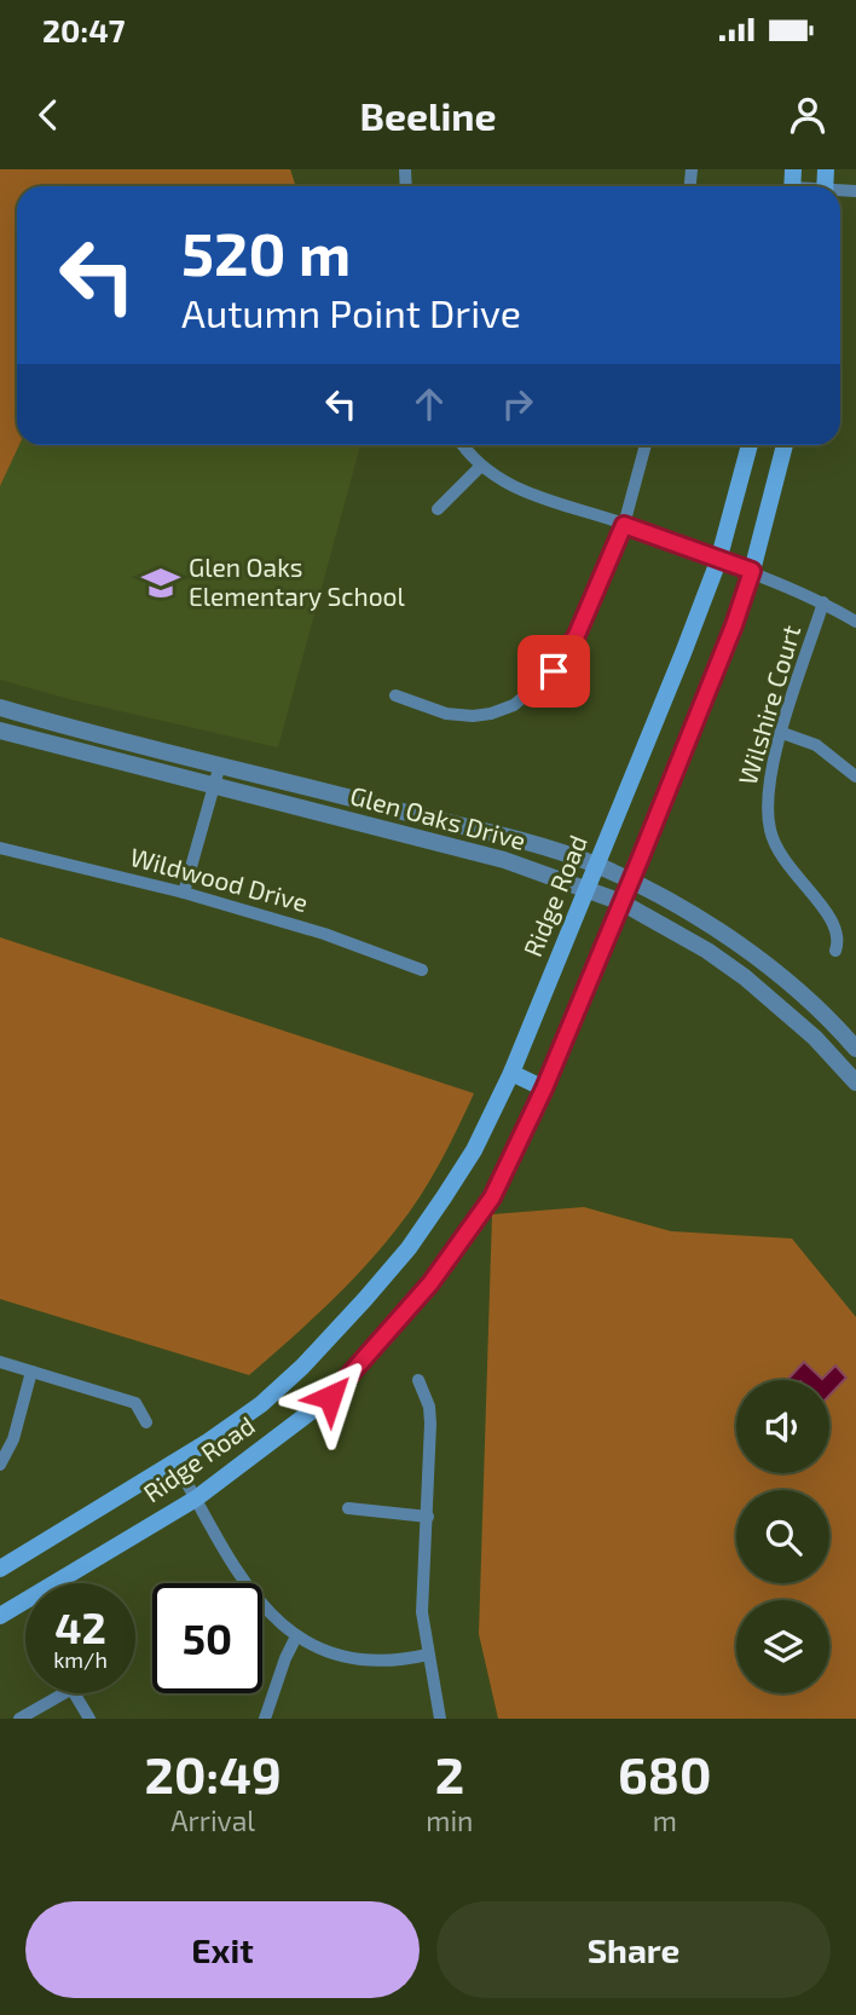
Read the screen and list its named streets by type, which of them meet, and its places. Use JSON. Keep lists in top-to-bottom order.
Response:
{
  "streets": {
    "main road": ["Ridge Road"],
    "street": ["Wilshire Court", "Glen Oaks Drive", "Wildwood Drive"]
  },
  "crossings": [
    ["Glen Oaks Drive", "Ridge Road"]
  ],
  "places": {
    "school or university": ["Glen Oaks Elementary School"]
  },
  "page": {
    "status": "20:47",
    "header": "Beeline",
    "turn": ["520 m", "Autumn Point Drive"],
    "speed": "42 km/h",
    "limit": "50",
    "eta": [
      "20:49",
      "Arrival",
      "2",
      "min",
      "680",
      "m"
    ],
    "buttons": ["Exit", "Share"]
  }
}
